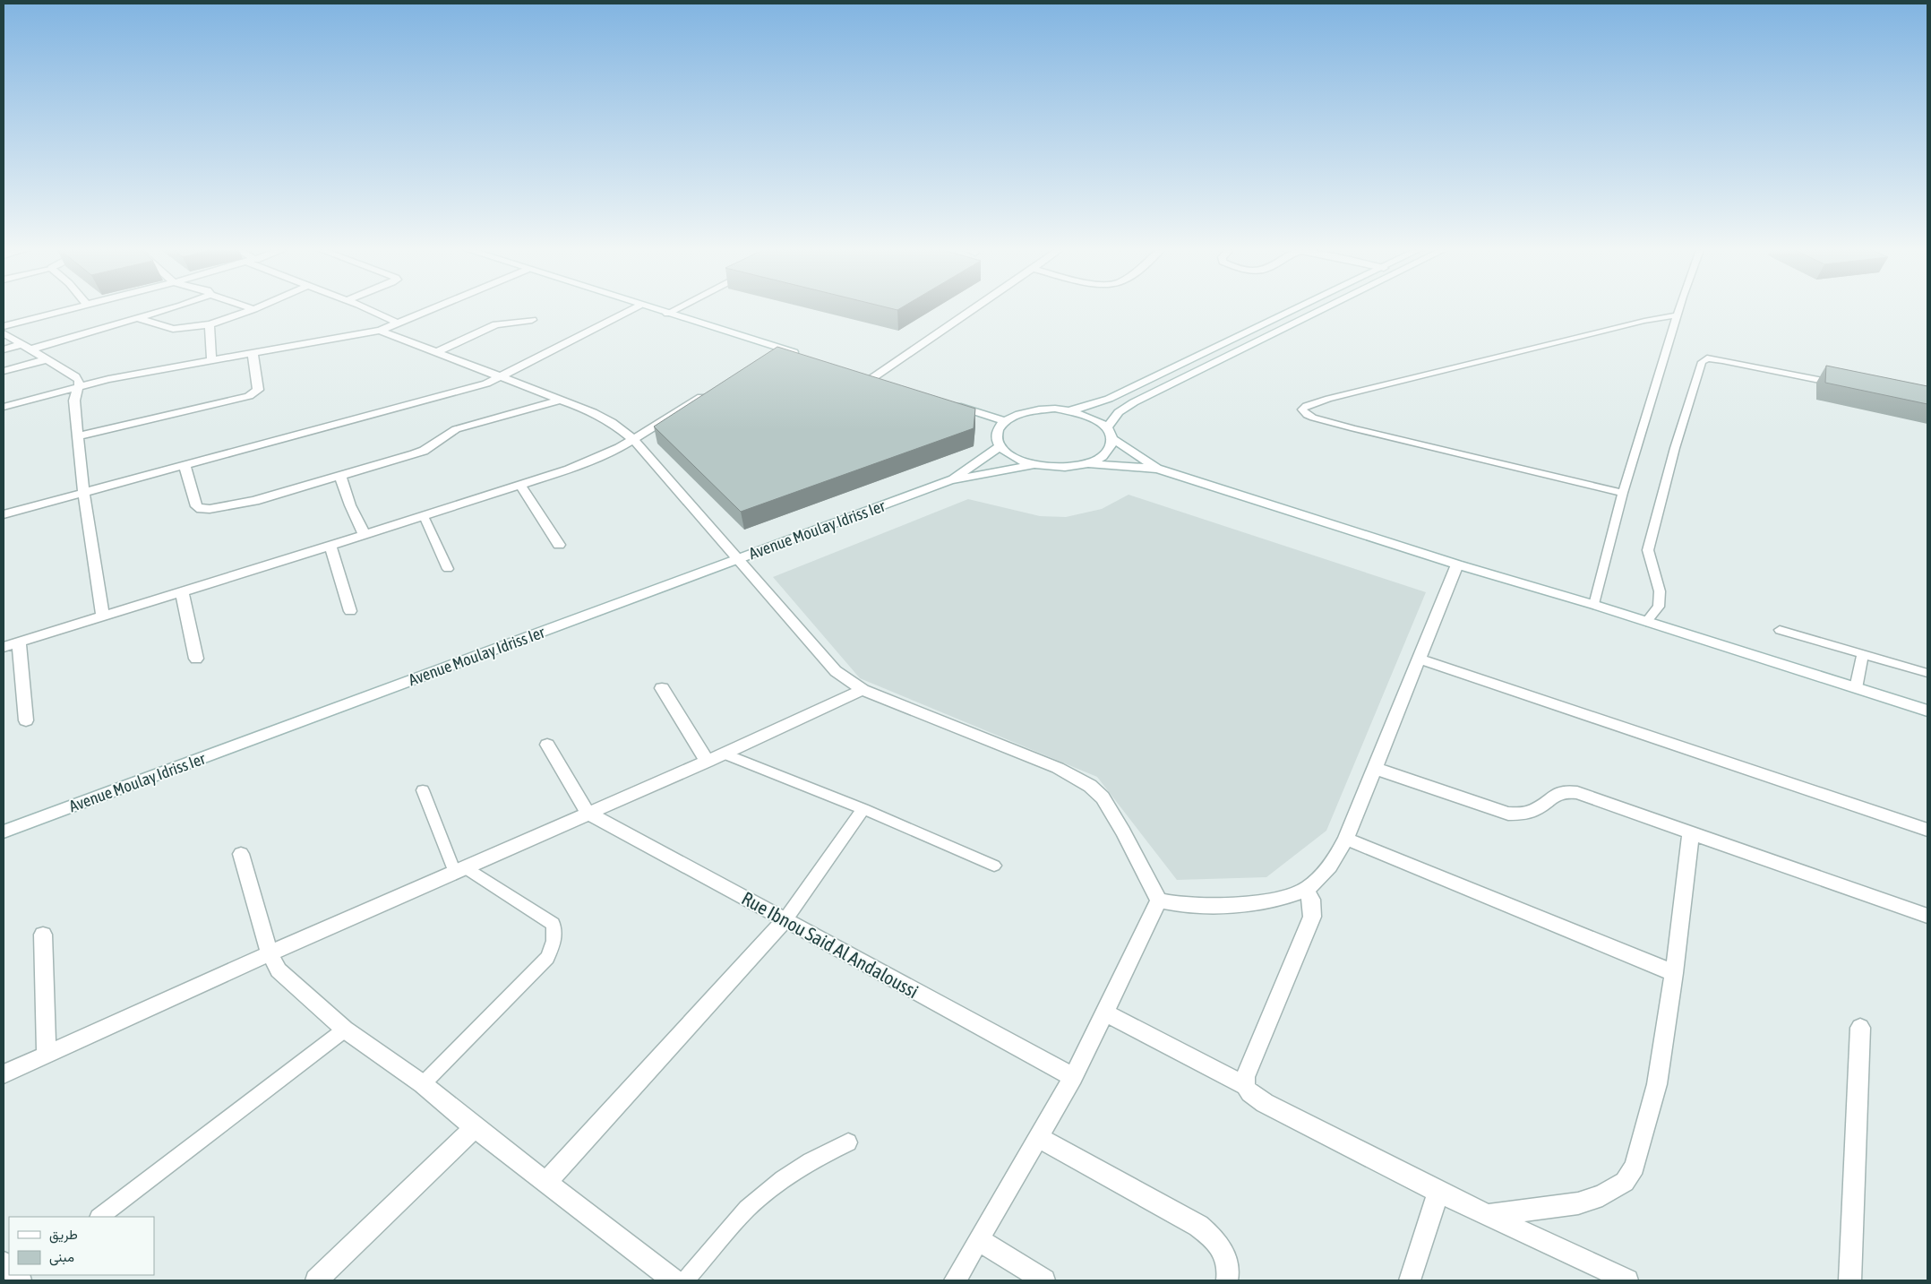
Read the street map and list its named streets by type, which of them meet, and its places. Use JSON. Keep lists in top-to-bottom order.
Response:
{
  "streets": {
    "street": ["Avenue Moulay Idriss Ier", "Rue Ibnou Said Al Andaloussi"]
  },
  "legend": ["طريق", "مبنى"]
}
